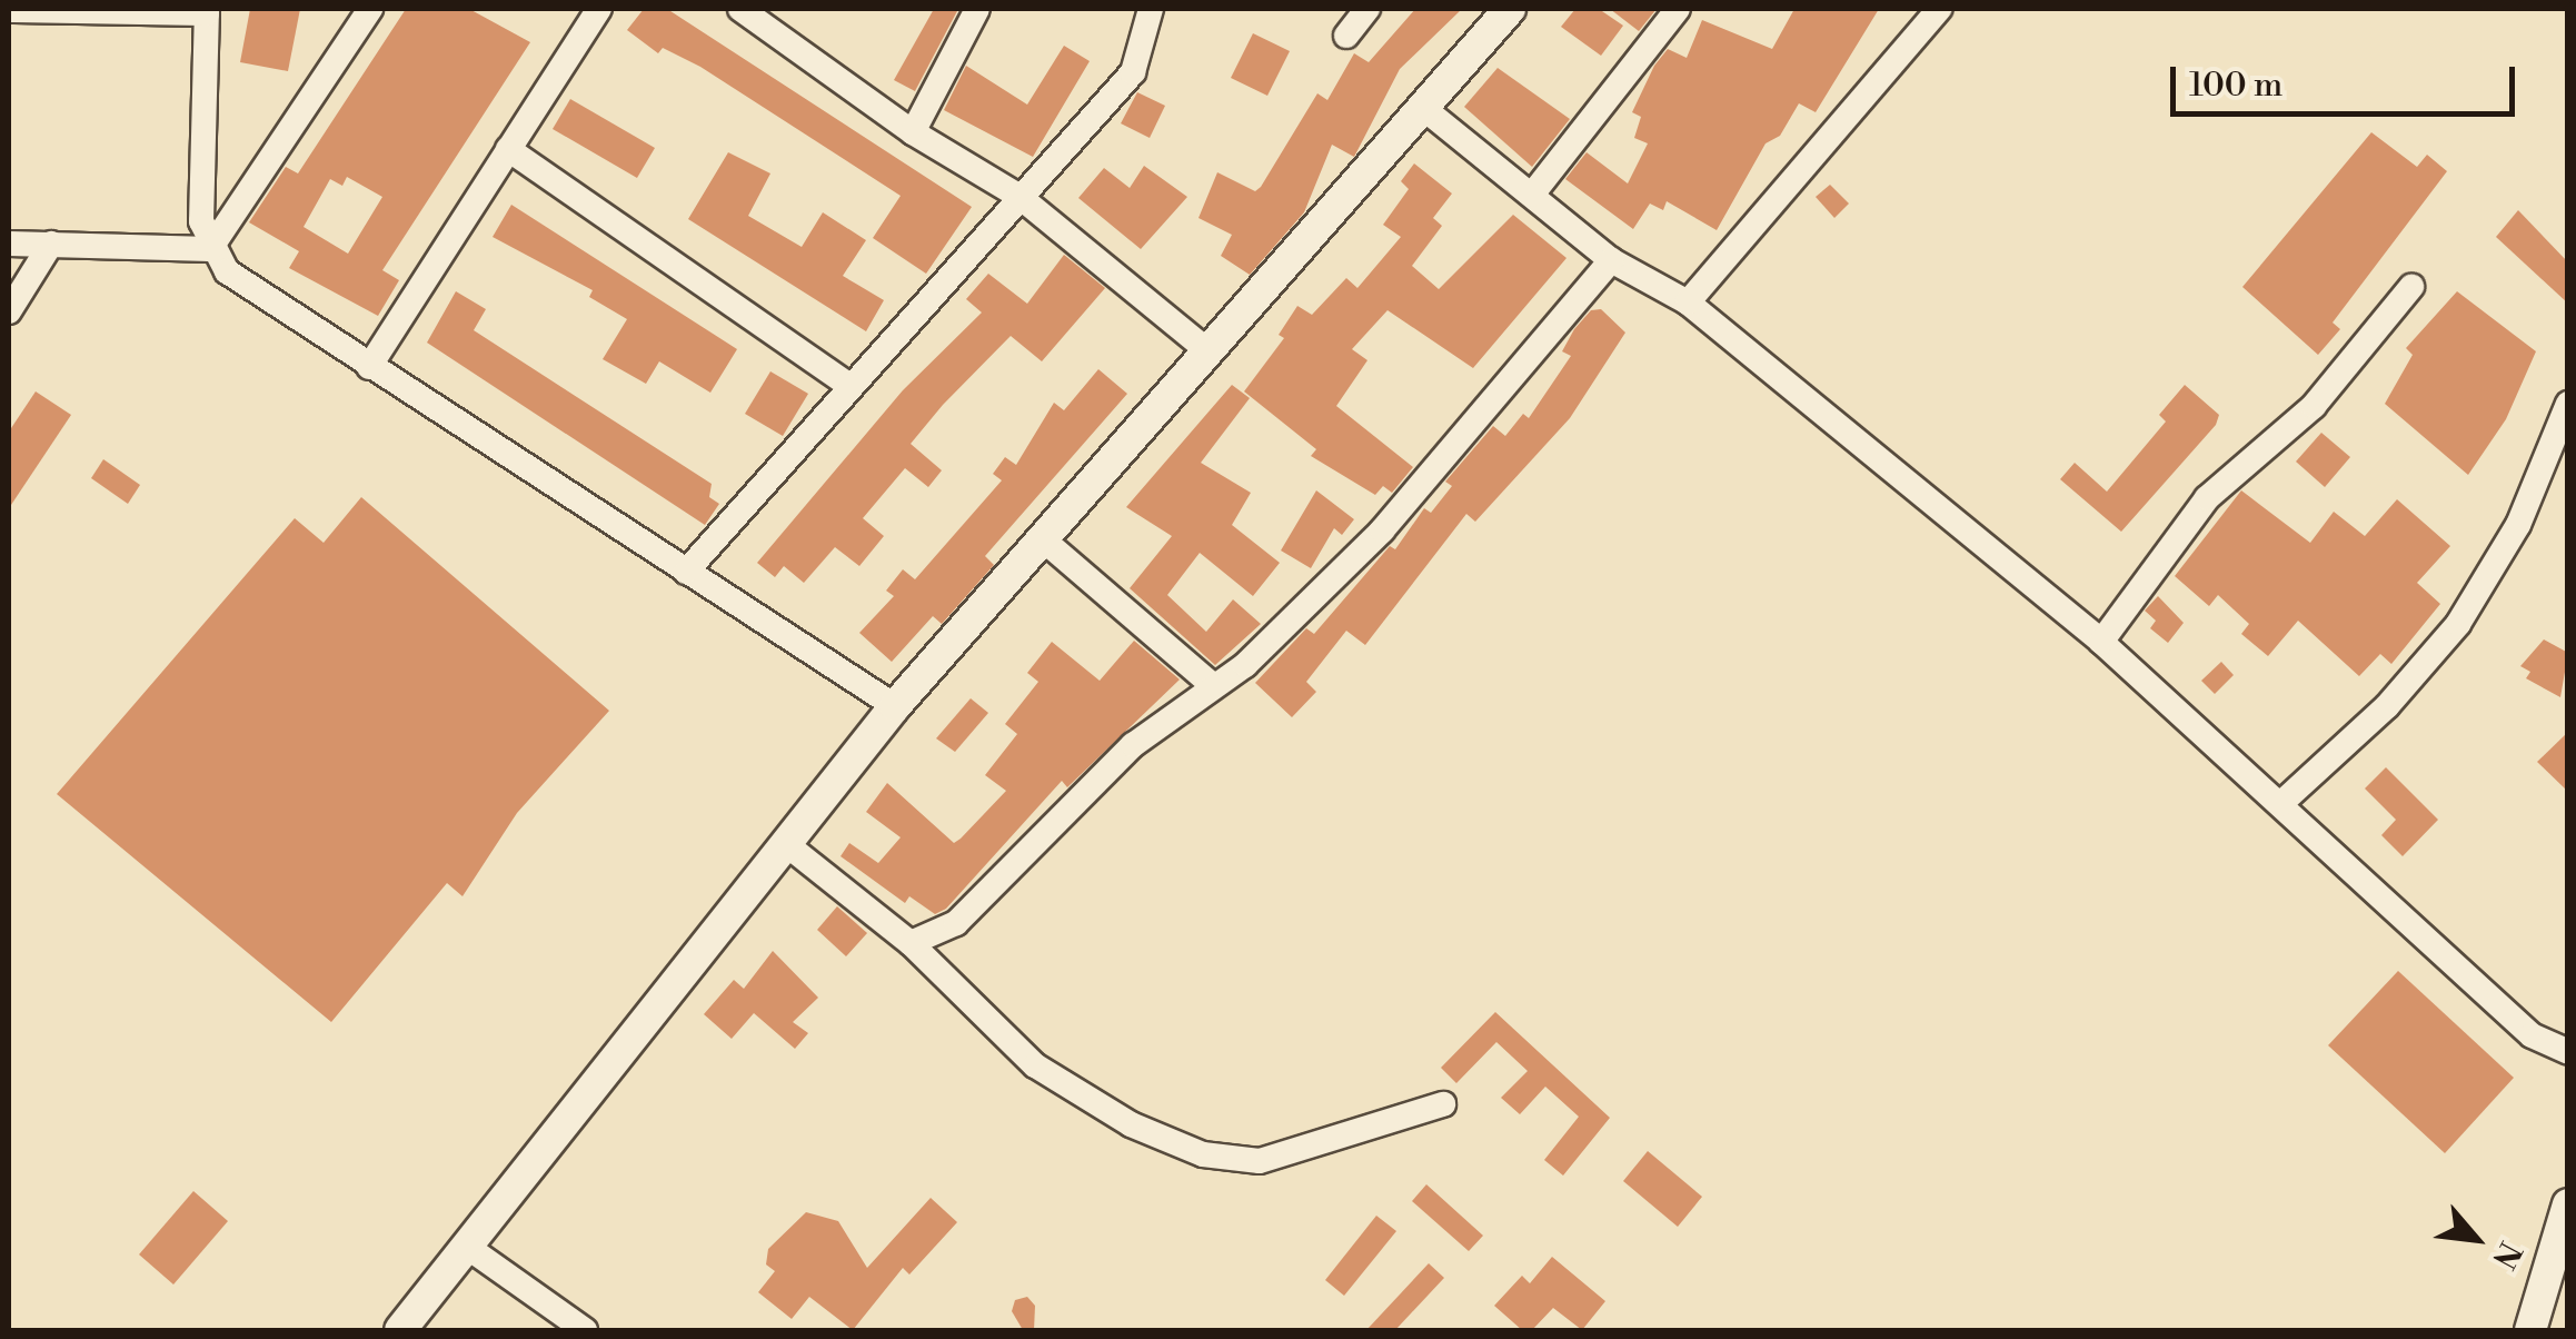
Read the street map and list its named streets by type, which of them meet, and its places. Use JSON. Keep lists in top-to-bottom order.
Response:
{
  "scale_bar": "100 m",
  "north": "bottom right"
}
